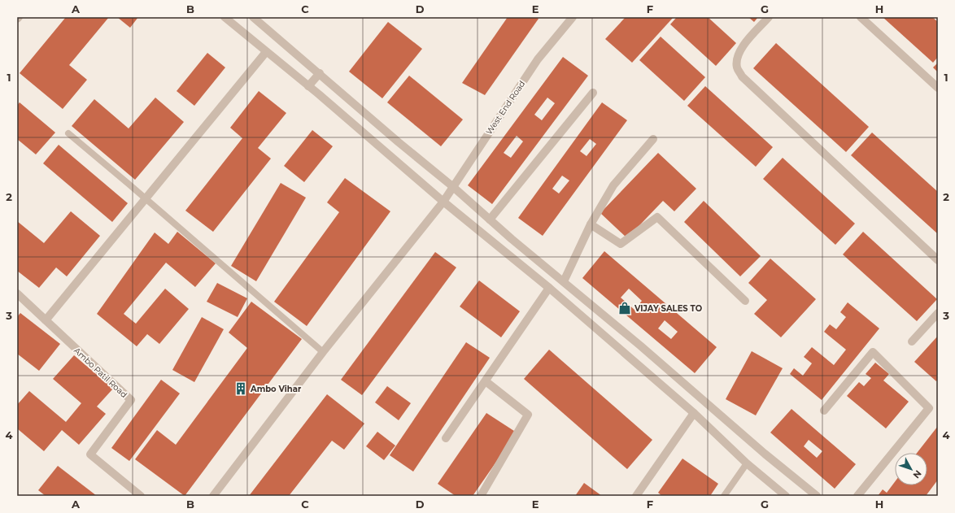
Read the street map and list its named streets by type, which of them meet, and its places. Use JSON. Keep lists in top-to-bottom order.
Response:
{
  "streets": {
    "street": ["West End Road", "Ambo Patil Road"]
  },
  "places": {
    "shop": ["VIJAY SALES TO"],
    "building": ["Ambo Vihar"]
  },
  "north": "bottom right",
  "grid": {
    "columns": [
      "A",
      "B",
      "C",
      "D",
      "E",
      "F",
      "G",
      "H"
    ],
    "rows": [
      "1",
      "2",
      "3",
      "4"
    ]
  }
}
